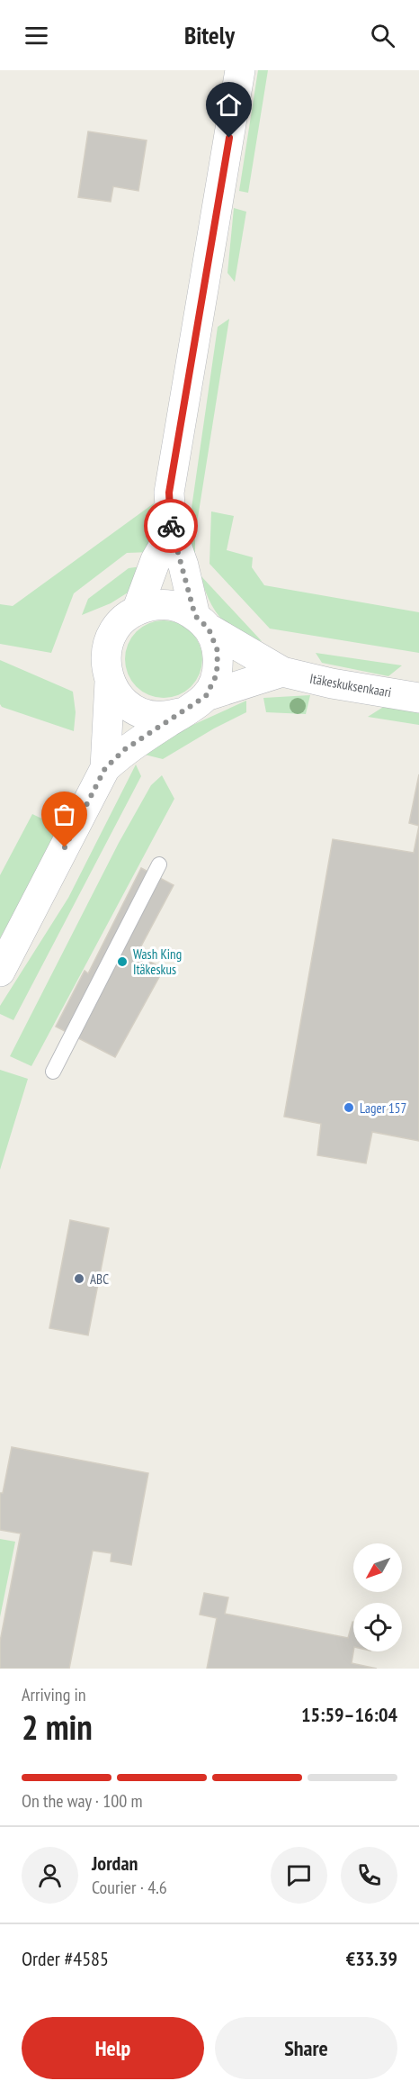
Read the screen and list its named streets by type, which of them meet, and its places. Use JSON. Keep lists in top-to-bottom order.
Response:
{
  "streets": {
    "street": ["Itäkeskuksenkaari"]
  },
  "places": ["Wash King Itäkeskus", "Lager 157", "ABC"],
  "north": "bottom left",
  "page": {
    "header": "Bitely",
    "heading": ["2 min", "Arriving in", "15:59–16:04"],
    "panel": [
      "Jordan",
      "Courier · 4.6",
      "Order #4585",
      "€33.39"
    ],
    "bar": "On the way · 100 m",
    "buttons": ["Help", "Share"]
  }
}
